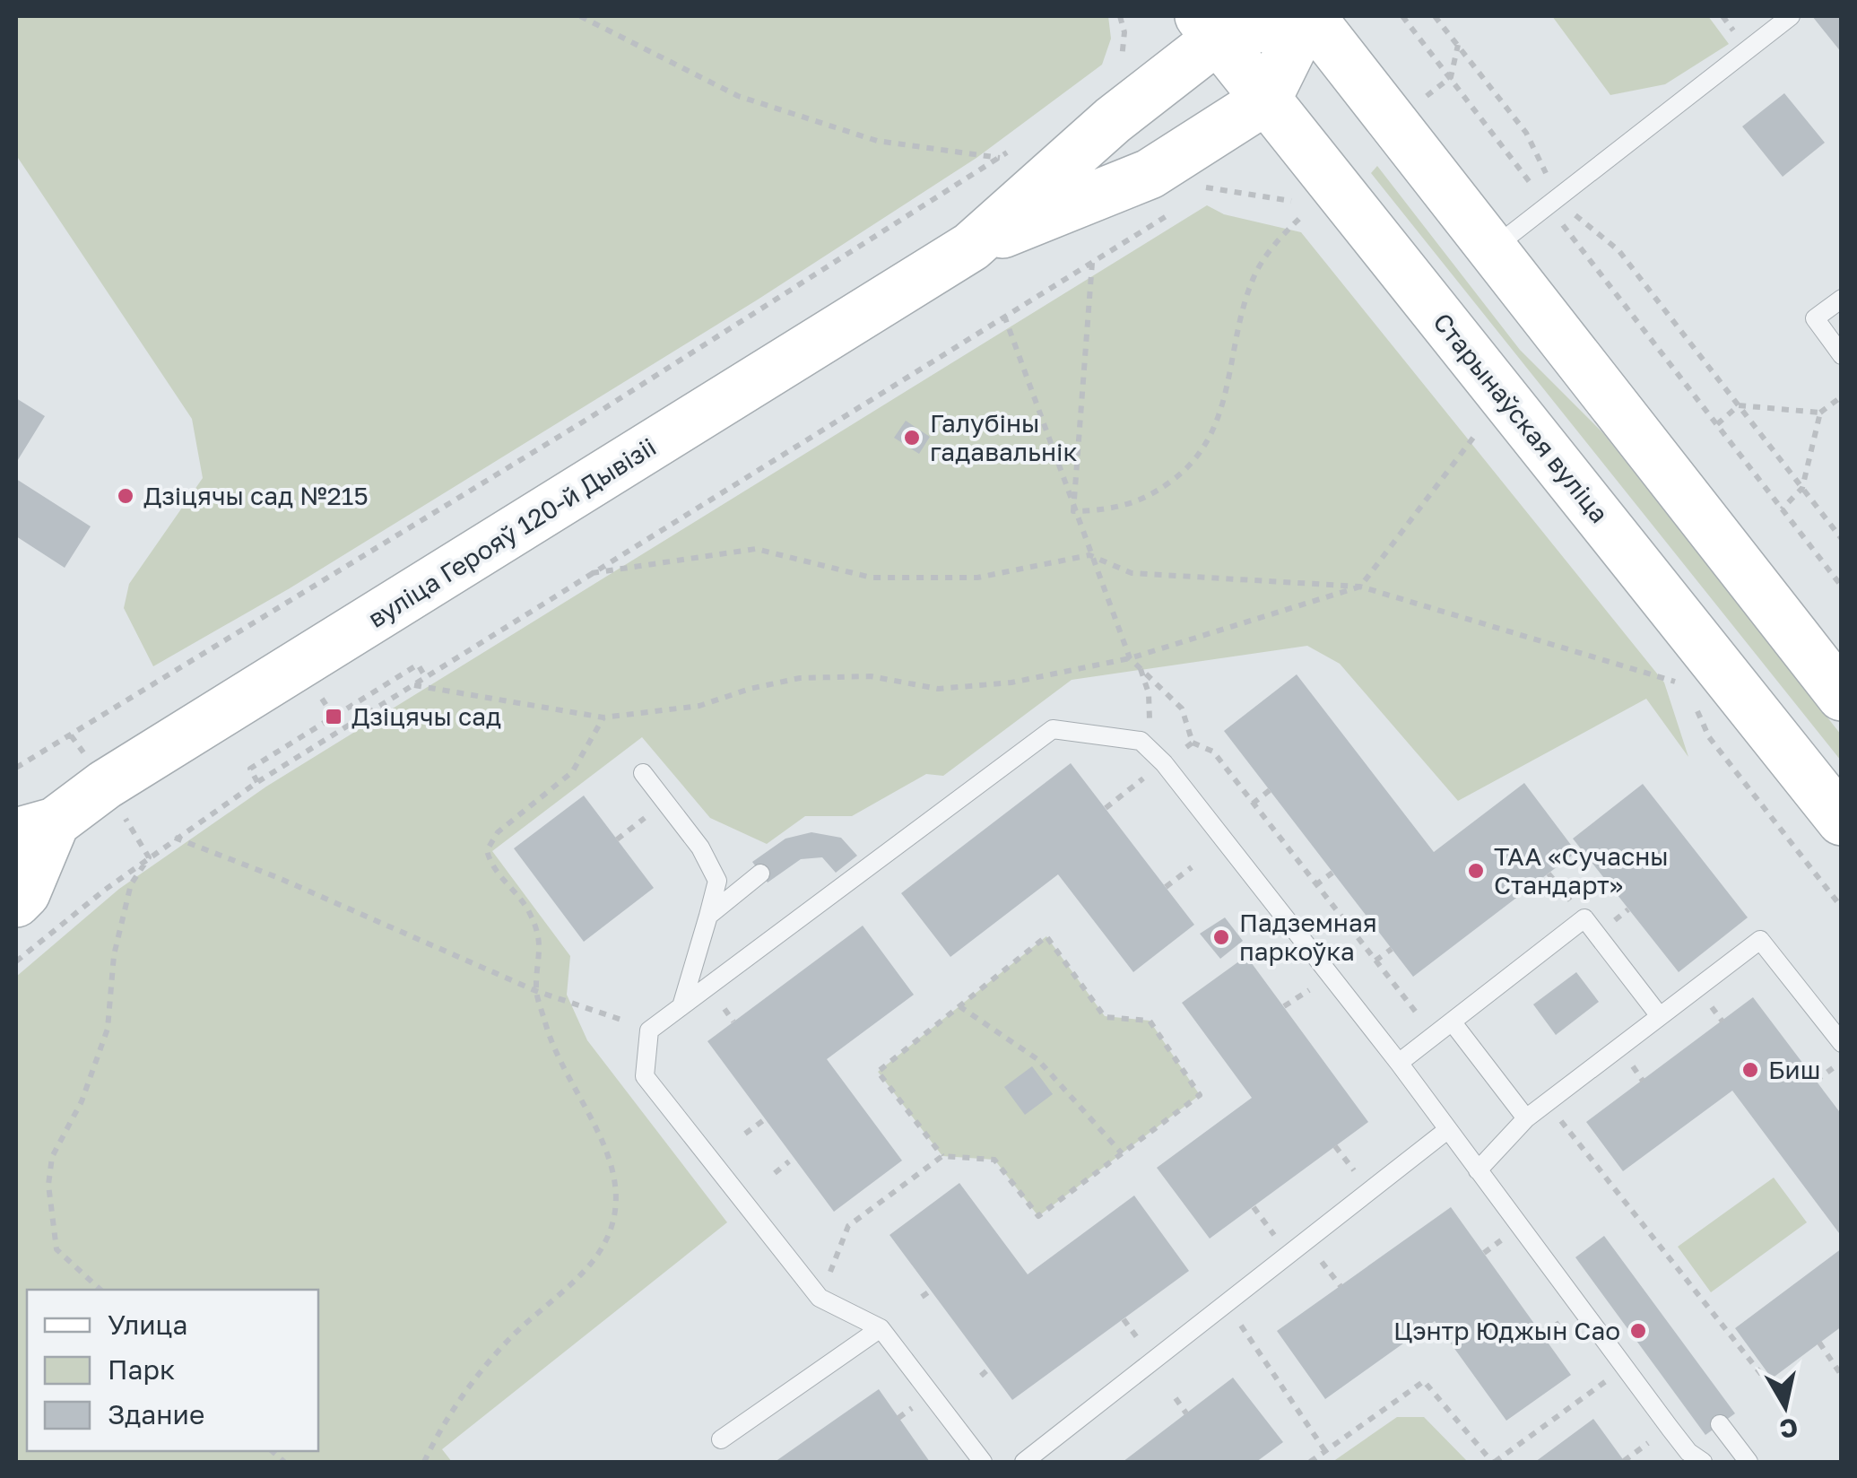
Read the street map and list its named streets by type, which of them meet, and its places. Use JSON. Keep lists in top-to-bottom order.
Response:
{
  "streets": {
    "street": ["Старынаўская вуліца", "вуліца Герояў 120-й Дывізіі"]
  },
  "crossings": [
    ["Старынаўская вуліца", "вуліца Герояў 120-й Дывізіі"]
  ],
  "places": {
    "other": [
      "Галубіны гадавальнік",
      "Дзіцячы сад №215",
      "ТАА «Сучасны Стандарт»",
      "Падземная паркоўка",
      "Биш",
      "Цэнтр Юджын Сао"
    ],
    "transit": ["Дзіцячы сад"]
  },
  "legend": ["Улица", "Парк", "Здание"],
  "north": "bottom"
}
